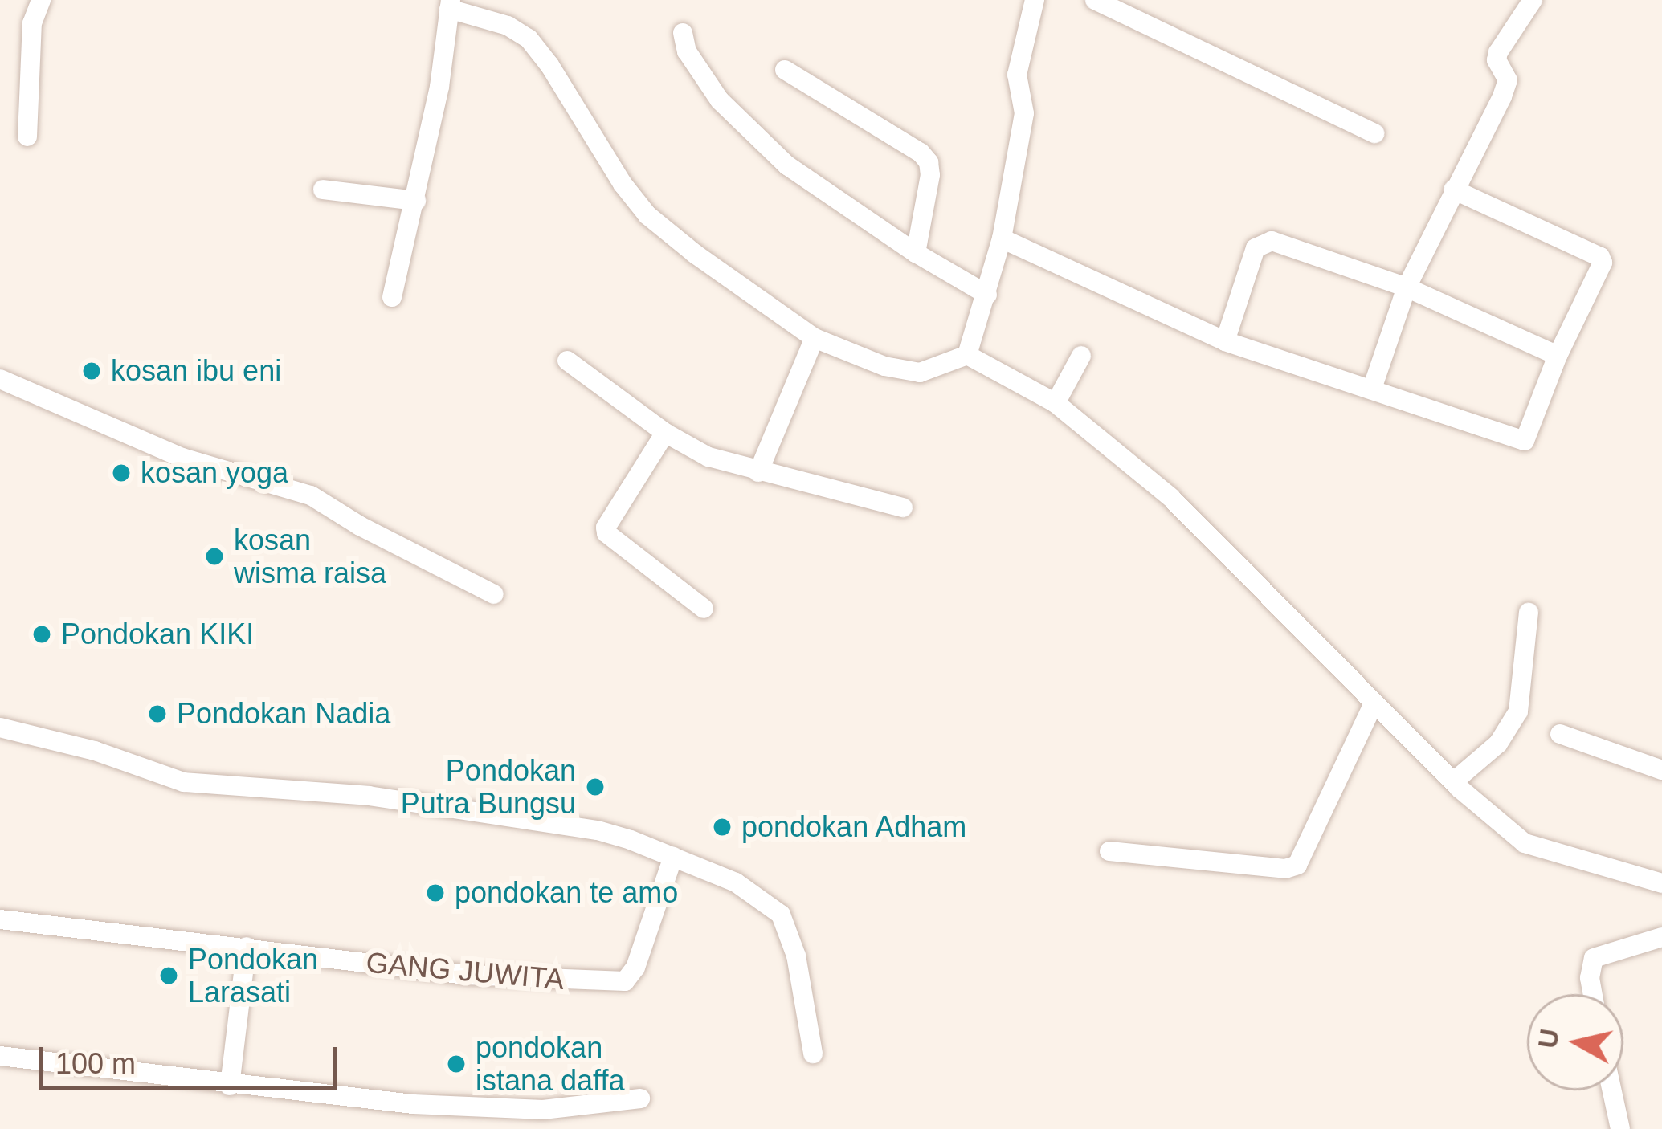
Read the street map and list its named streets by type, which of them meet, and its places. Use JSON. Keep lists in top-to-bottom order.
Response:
{
  "streets": {
    "street": ["GANG JUWITA"]
  },
  "places": [
    "kosan ibu eni",
    "kosan yoga",
    "kosan wisma raisa",
    "Pondokan KIKI",
    "Pondokan Nadia",
    "Pondokan Putra Bungsu",
    "pondokan Adham",
    "pondokan te amo",
    "Pondokan Larasati",
    "pondokan istana daffa"
  ],
  "scale_bar": "100 m",
  "north": "left"
}
